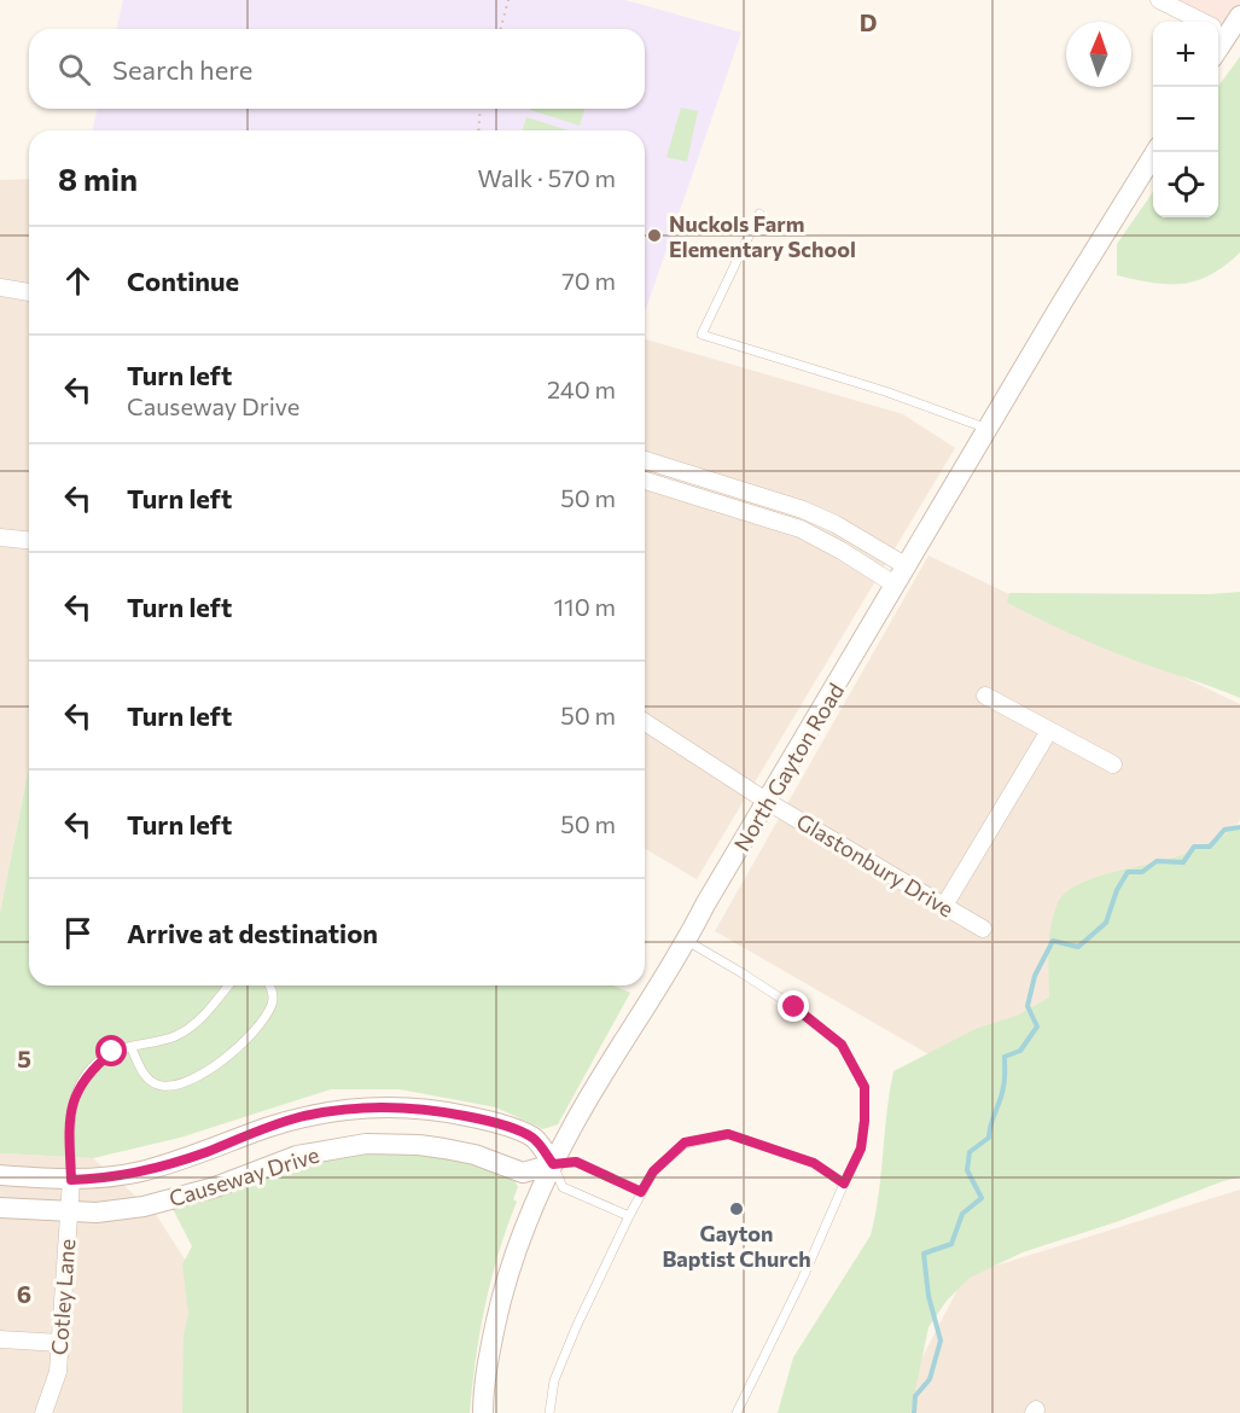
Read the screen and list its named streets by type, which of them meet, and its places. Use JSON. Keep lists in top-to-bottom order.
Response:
{
  "streets": {
    "street": [
      "North Gayton Road",
      "Glastonbury Drive",
      "Causeway Drive",
      "Cotley Lane"
    ]
  },
  "crossings": [
    ["North Gayton Road", "Glastonbury Drive"],
    ["North Gayton Road", "Causeway Drive"],
    ["Causeway Drive", "Cotley Lane"]
  ],
  "places": ["Nuckols Farm Elementary School", "Gayton Baptist Church"],
  "north": "top",
  "page": {
    "map_buttons": ["+", "−"],
    "search": "Search here",
    "heading": ["8 min", "Walk · 570 m"],
    "list": [
      ["Continue", "70 m"],
      ["Turn left", "Causeway Drive", "240 m"],
      ["Turn left", "50 m"],
      ["Turn left", "110 m"],
      ["Turn left", "50 m"],
      ["Turn left", "50 m"],
      "Arrive at destination"
    ]
  },
  "grid": {
    "columns": ["D"],
    "rows": ["5", "6"]
  }
}
